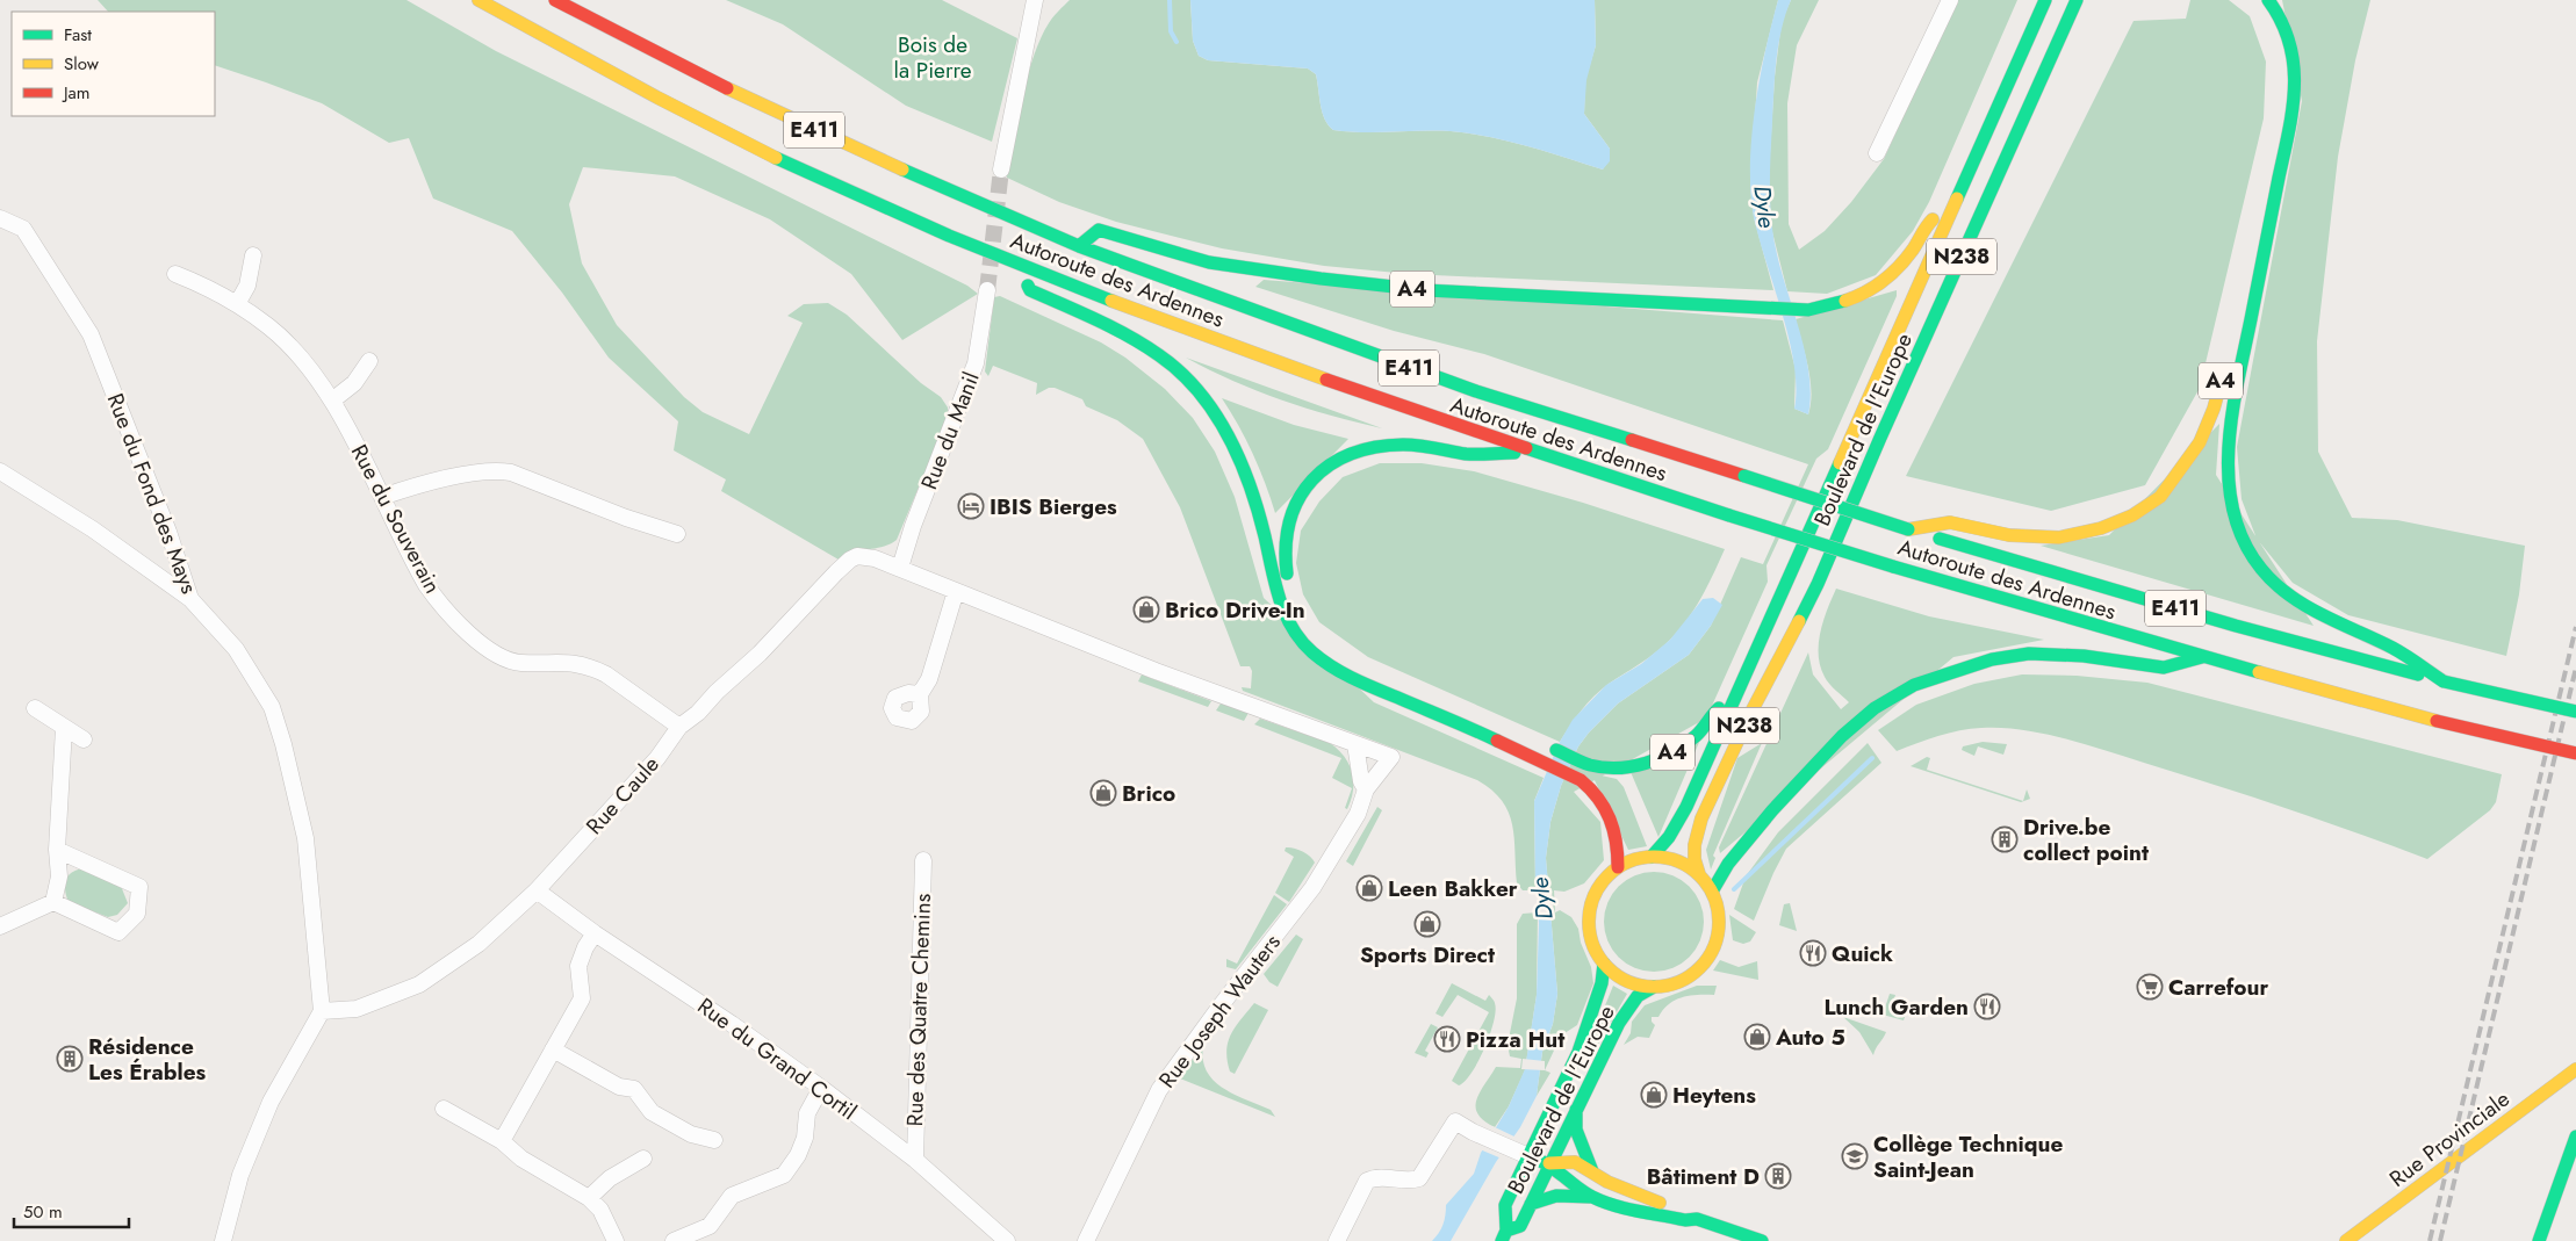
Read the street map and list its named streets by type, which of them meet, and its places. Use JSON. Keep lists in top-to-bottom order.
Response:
{
  "streets": {
    "main road": [
      "E411",
      "N238",
      "Autoroute des Ardennes",
      "A4",
      "Boulevard de l'Europe",
      "Rue Provinciale"
    ],
    "street": [
      "Rue du Manil",
      "Rue du Fond des Mays",
      "Rue du Souverain",
      "Rue Caule",
      "Rue des Quatre Chemins",
      "Rue Joseph Wauters",
      "Rue du Grand Cortil"
    ]
  },
  "crossings": [
    ["Autoroute des Ardennes", "A4"],
    ["A4", "Boulevard de l'Europe"],
    ["Rue du Manil", "Rue Caule"],
    ["Rue du Manil", "Rue Joseph Wauters"],
    ["Rue du Fond des Mays", "Rue Caule"],
    ["Rue du Souverain", "Rue Caule"],
    ["Rue Caule", "Rue Joseph Wauters"],
    ["Rue Caule", "Rue du Grand Cortil"],
    ["Rue des Quatre Chemins", "Rue du Grand Cortil"]
  ],
  "water": ["Dyle"],
  "parks": ["Bois de la Pierre"],
  "places": {
    "hotel": ["IBIS Bierges"],
    "shop": [
      "Brico Drive-In",
      "Brico",
      "Leen Bakker",
      "Sports Direct",
      "Auto 5",
      "Heytens"
    ],
    "building": ["Drive.be collect point", "Résidence Les Érables", "Bâtiment D"],
    "restaurant": ["Quick", "Lunch Garden", "Pizza Hut"],
    "supermarket": ["Carrefour"],
    "school or university": ["Collège Technique Saint-Jean"]
  },
  "legend": ["Fast", "Slow", "Jam"],
  "scale_bar": "50 m"
}
